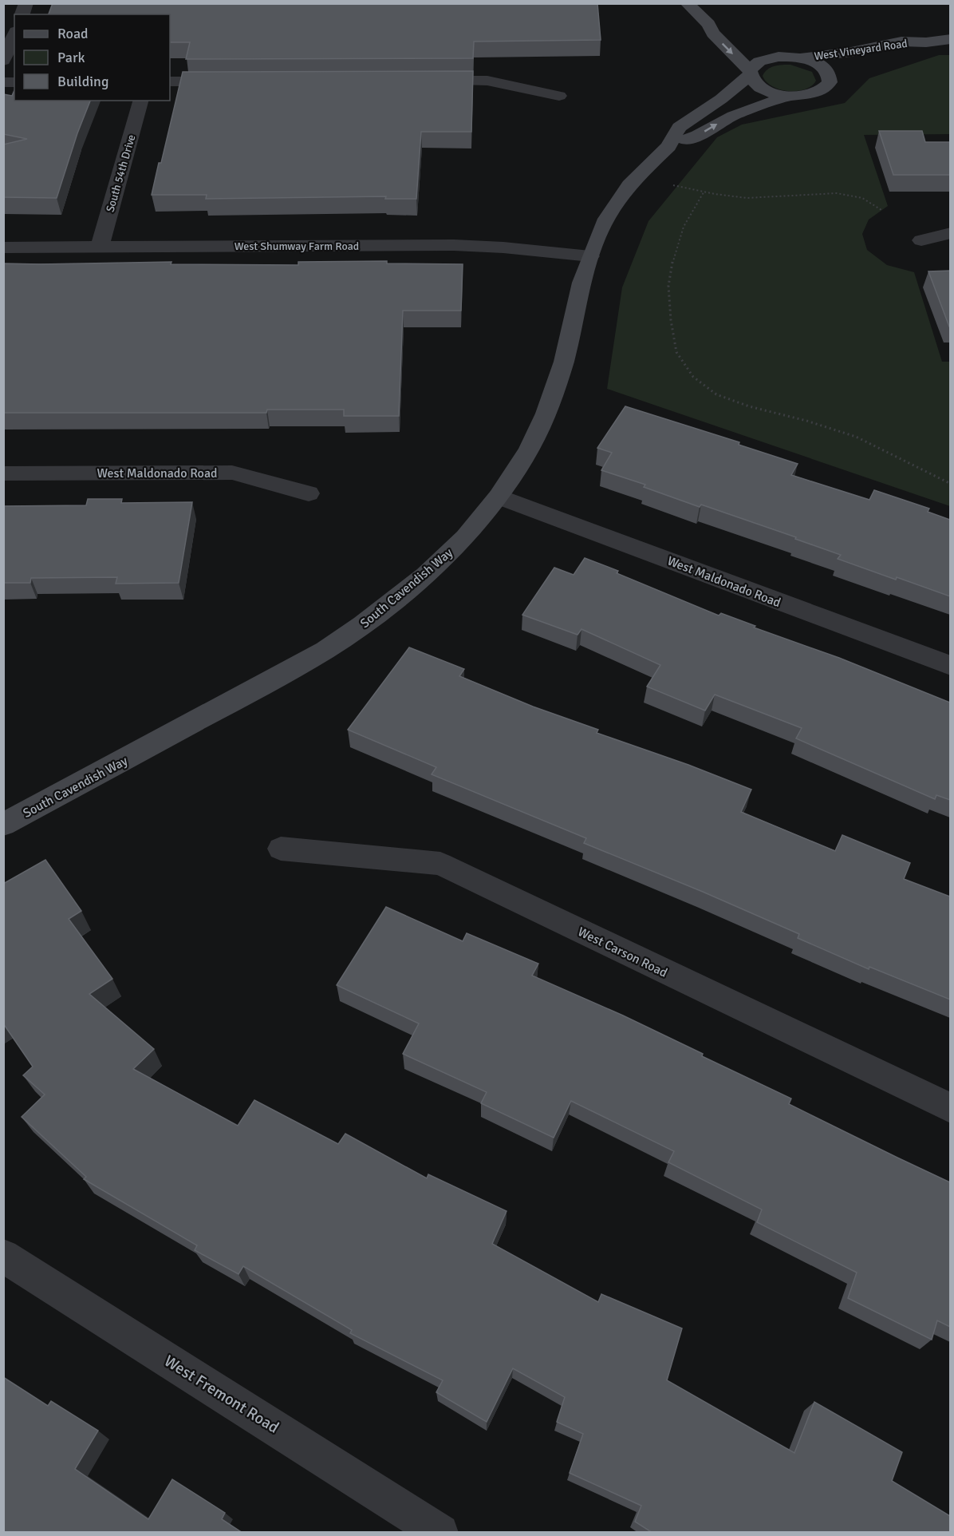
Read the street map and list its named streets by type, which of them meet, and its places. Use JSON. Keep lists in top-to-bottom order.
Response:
{
  "streets": {
    "street": [
      "West Vineyard Road",
      "South 54th Drive",
      "West Shumway Farm Road",
      "West Maldonado Road",
      "South Cavendish Way",
      "West Carson Road",
      "West Fremont Road"
    ]
  },
  "crossings": [
    ["South 54th Drive", "West Shumway Farm Road"],
    ["West Shumway Farm Road", "South Cavendish Way"],
    ["West Maldonado Road", "South Cavendish Way"]
  ],
  "legend": ["Road", "Park", "Building"]
}
